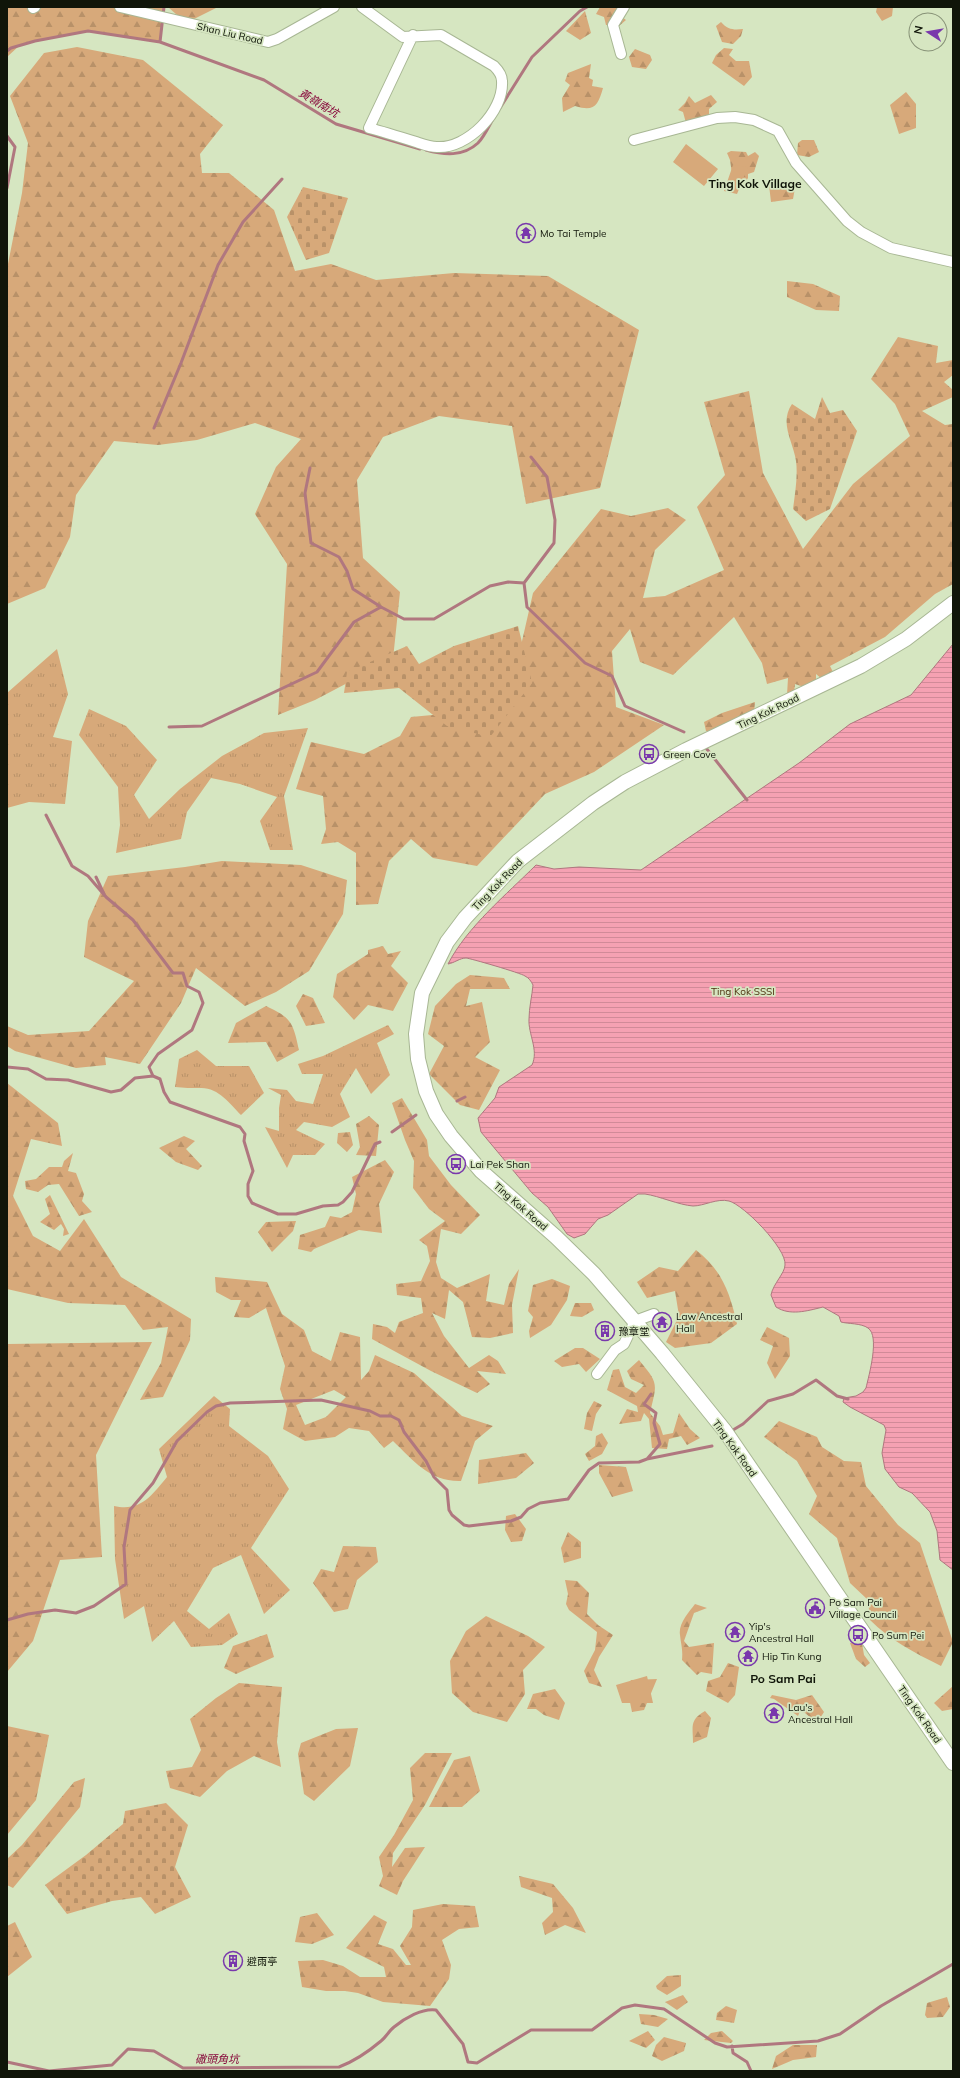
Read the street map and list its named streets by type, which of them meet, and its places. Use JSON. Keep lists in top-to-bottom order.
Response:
{
  "streets": {
    "main road": ["Ting Kok Road"],
    "street": ["Shan Liu Road"]
  },
  "districts": ["Ting Kok Village", "Po Sam Pai"],
  "water": ["黃嶺南坑", "䃟頭角坑"],
  "parks": ["Ting Kok SSSI"],
  "places": {
    "temple": [
      "Mo Tai Temple",
      "Law Ancestral Hall",
      "Yip's Ancestral Hall",
      "Hip Tin Kung",
      "Lau's Ancestral Hall"
    ],
    "bus stop": ["Green Cove", "Lai Pek Shan", "Po Sum Pei"],
    "building": ["豫章堂", "避雨亭"],
    "public building": ["Po Sam Pai Village Council"]
  },
  "north": "left"
}
